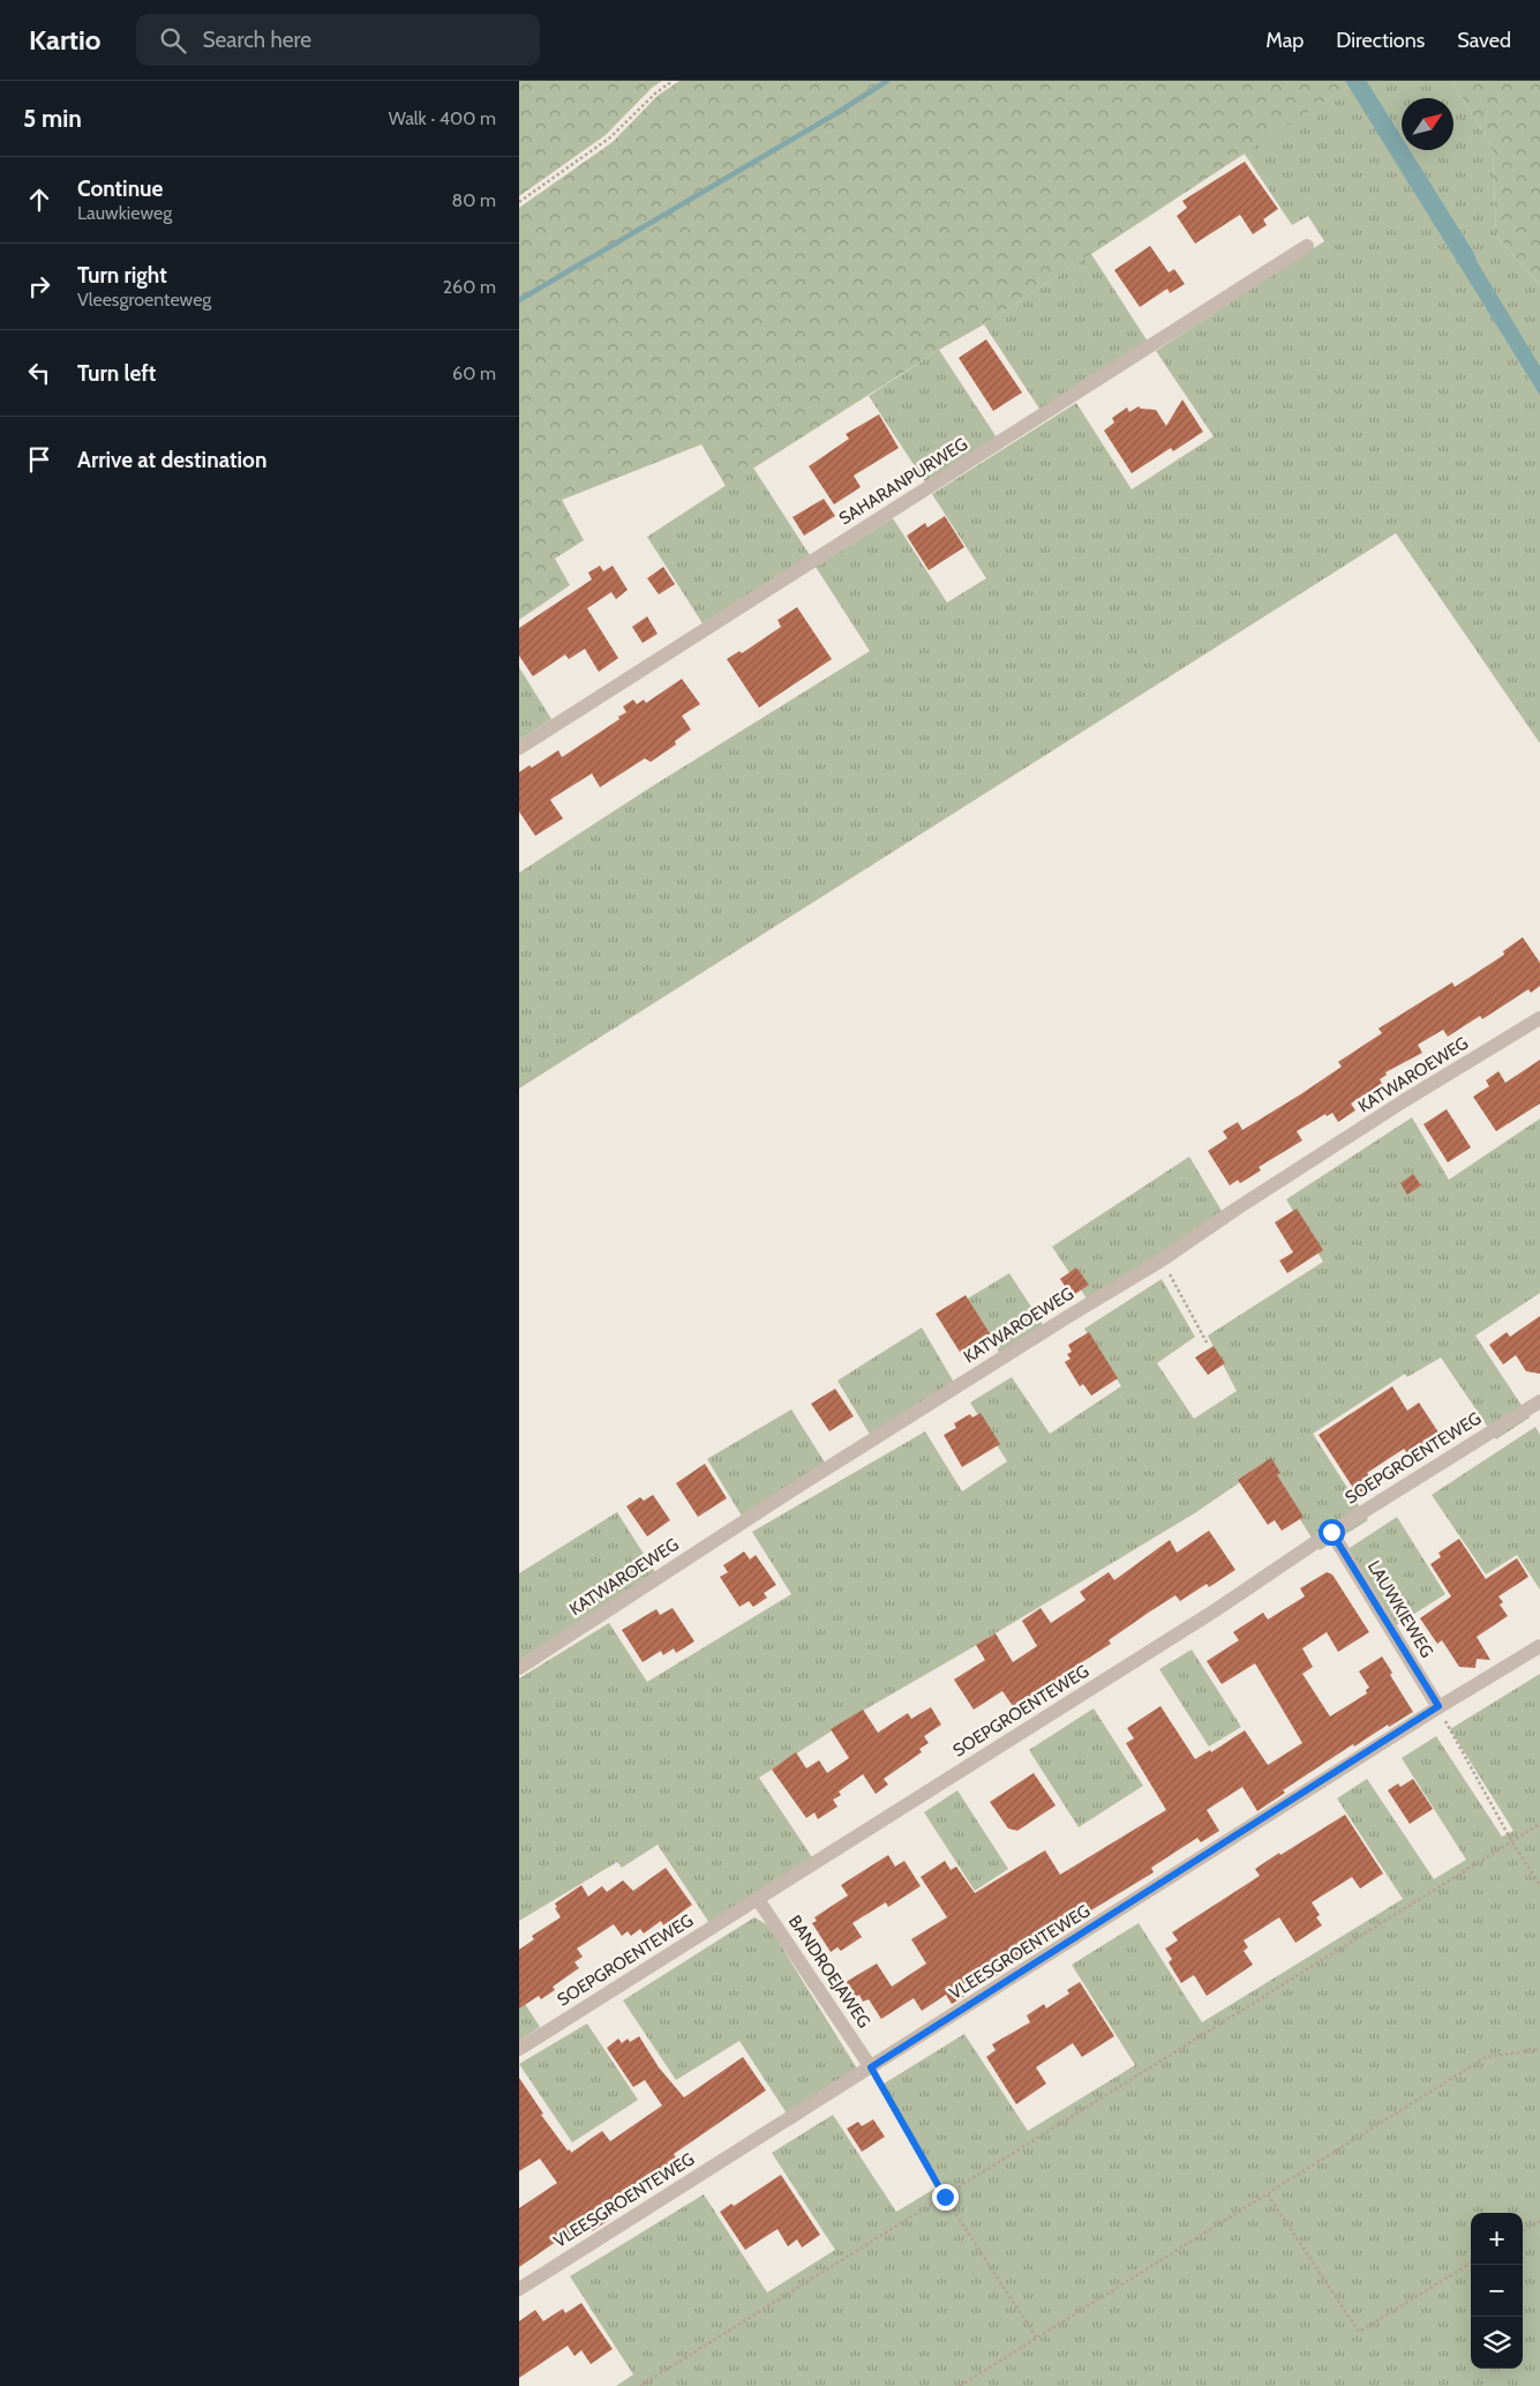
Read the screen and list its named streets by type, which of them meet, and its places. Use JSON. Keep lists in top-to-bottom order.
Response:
{
  "streets": {
    "street": [
      "SAHARANPURWEG",
      "KATWAROEWEG",
      "SOEPGROENTEWEG",
      "LAUWKIEWEG",
      "VLEESGROENTEWEG",
      "BANDROEJAWEG"
    ]
  },
  "crossings": [
    ["SOEPGROENTEWEG", "LAUWKIEWEG"],
    ["SOEPGROENTEWEG", "BANDROEJAWEG"],
    ["LAUWKIEWEG", "VLEESGROENTEWEG"],
    ["VLEESGROENTEWEG", "BANDROEJAWEG"]
  ],
  "north": "top right",
  "page": {
    "header": "Kartio",
    "search": "Search here",
    "nav": ["Map", "Directions", "Saved"],
    "heading": ["5 min", "Walk · 400 m"],
    "list": [
      ["Continue", "Lauwkieweg", "80 m"],
      ["Turn right", "Vleesgroenteweg", "260 m"],
      ["Turn left", "60 m"],
      "Arrive at destination"
    ],
    "map_buttons": ["+", "−"]
  }
}
